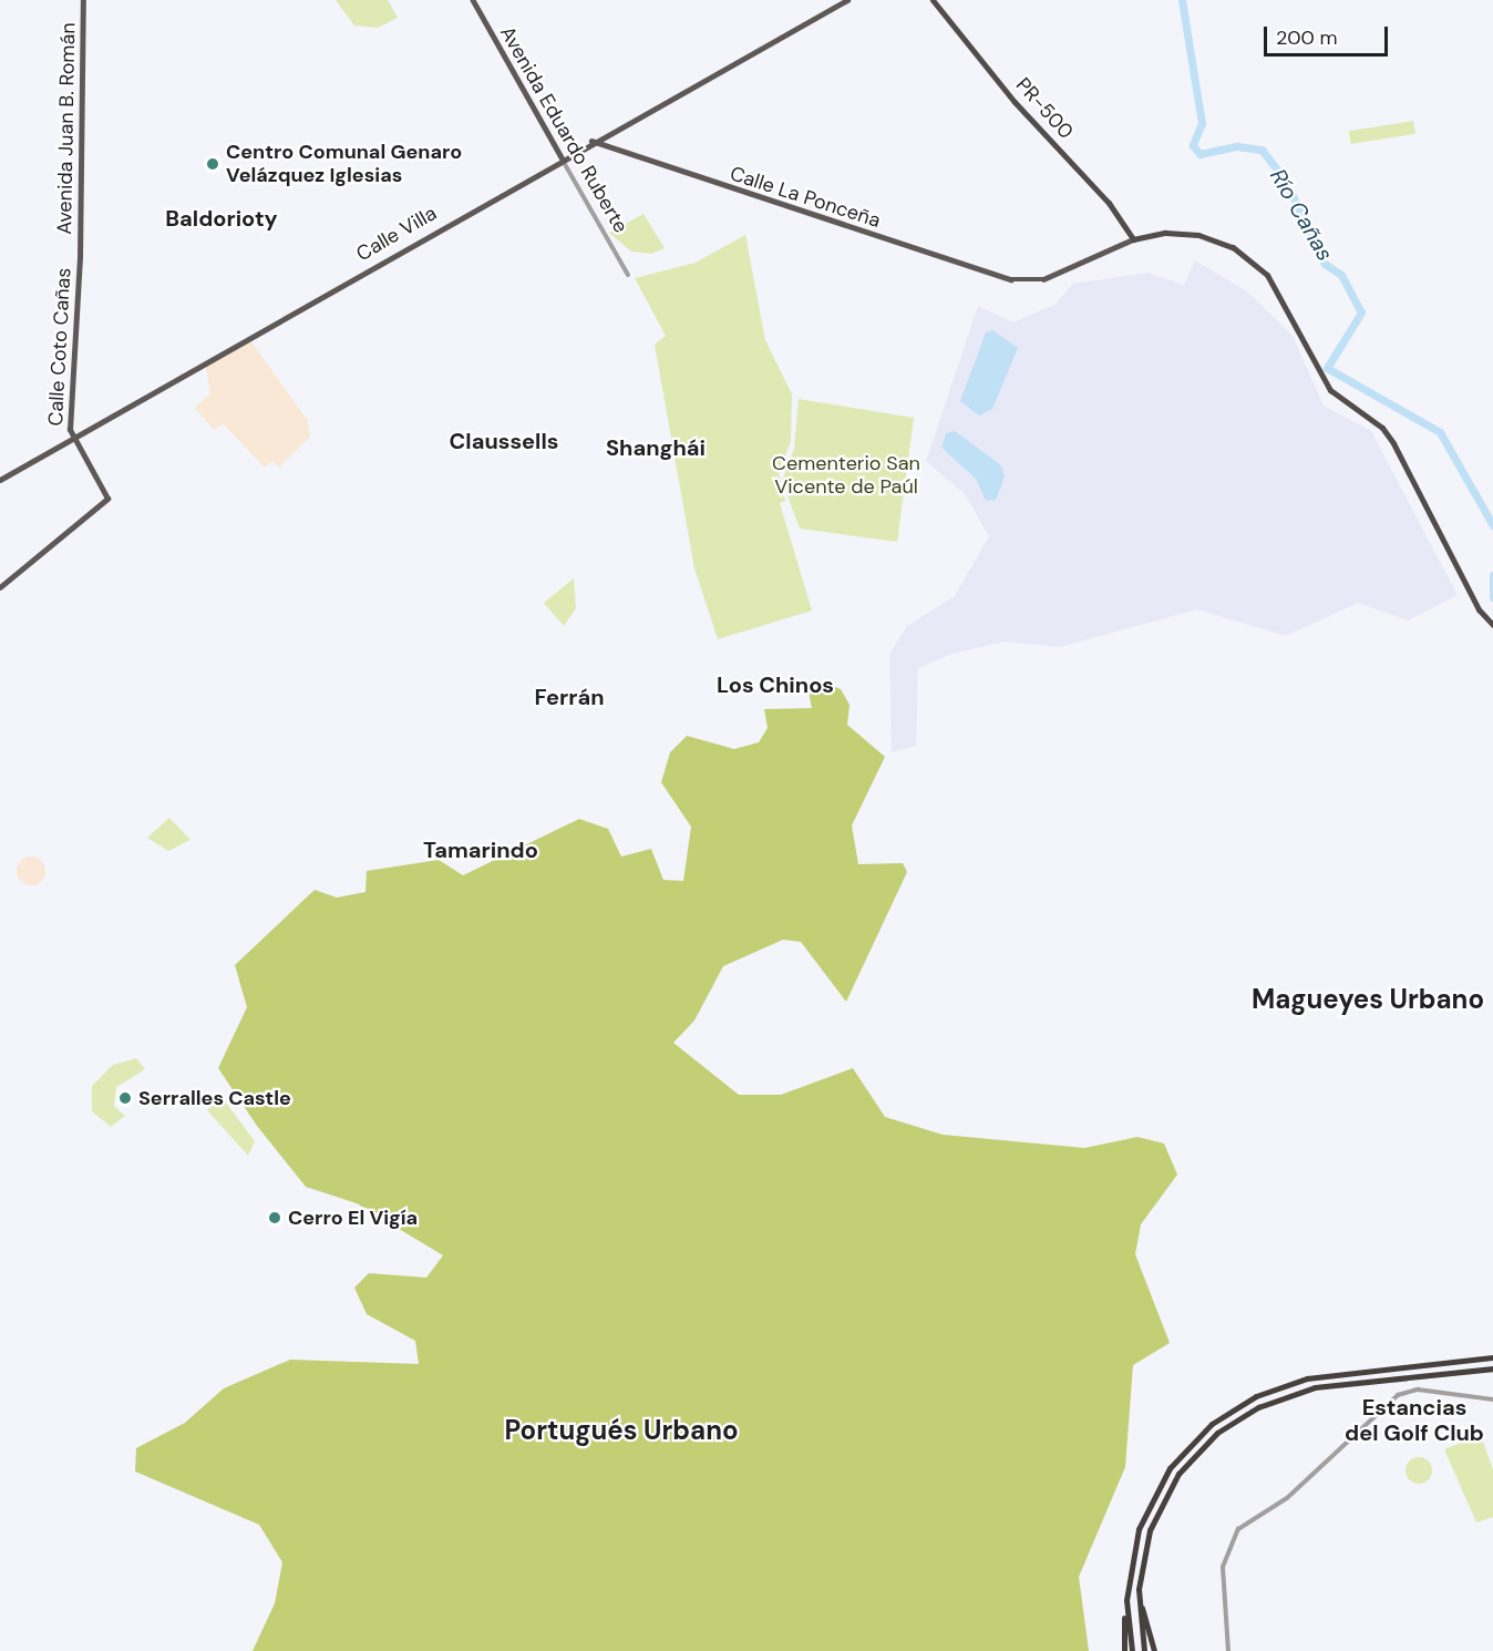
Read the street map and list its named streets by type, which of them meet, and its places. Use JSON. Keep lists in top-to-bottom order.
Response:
{
  "streets": {
    "highway": ["PR-500"],
    "main road": [
      "Avenida Juan B. Román",
      "Avenida Eduardo Ruberte",
      "Calle La Ponceña",
      "Calle Villa",
      "Calle Coto Cañas"
    ]
  },
  "crossings": [
    ["PR-500", "Calle La Ponceña"],
    ["Avenida Juan B. Román", "Calle Coto Cañas"],
    ["Avenida Eduardo Ruberte", "Calle Villa"],
    ["Calle La Ponceña", "Calle Villa"],
    ["Calle Villa", "Calle Coto Cañas"]
  ],
  "districts": [
    "Baldorioty",
    "Claussells",
    "Shanghái",
    "Los Chinos",
    "Ferrán",
    "Tamarindo",
    "Magueyes Urbano",
    "Estancias del Golf Club",
    "Portugués Urbano"
  ],
  "water": ["Río Cañas"],
  "parks": ["Cementerio San Vicente de Paúl"],
  "places": ["Centro Comunal Genaro Velázquez Iglesias", "Serralles Castle", "Cerro El Vigía"],
  "scale_bar": "200 m"
}
